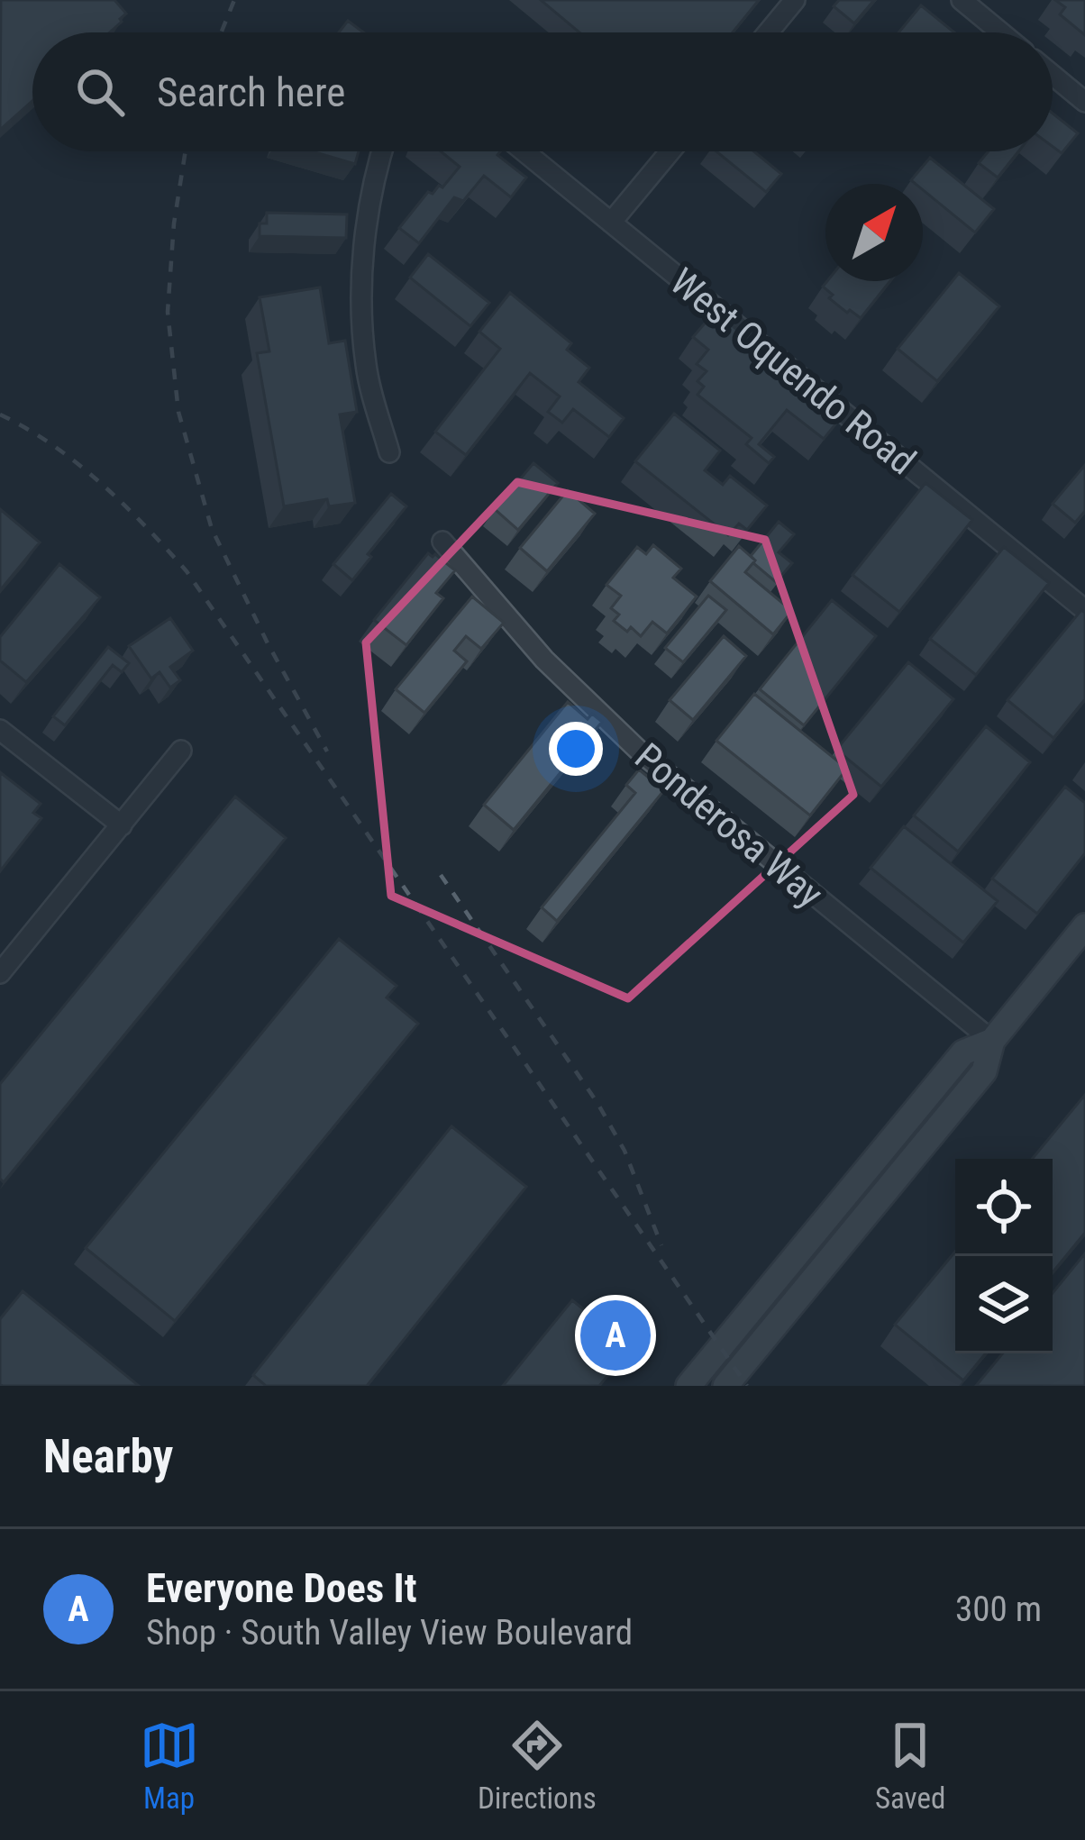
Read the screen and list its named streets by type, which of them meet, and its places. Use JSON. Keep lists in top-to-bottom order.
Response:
{
  "streets": {
    "street": ["West Oquendo Road", "Ponderosa Way"]
  },
  "north": "top right",
  "page": {
    "search": "Search here",
    "pins": "A",
    "heading": "Nearby",
    "list": [
      {
        "mark": "A",
        "name": "Everyone Does It",
        "note": "Shop · South Valley View Boulevard",
        "value": "300 m"
      }
    ],
    "nav": ["Map", "Directions", "Saved"]
  }
}
